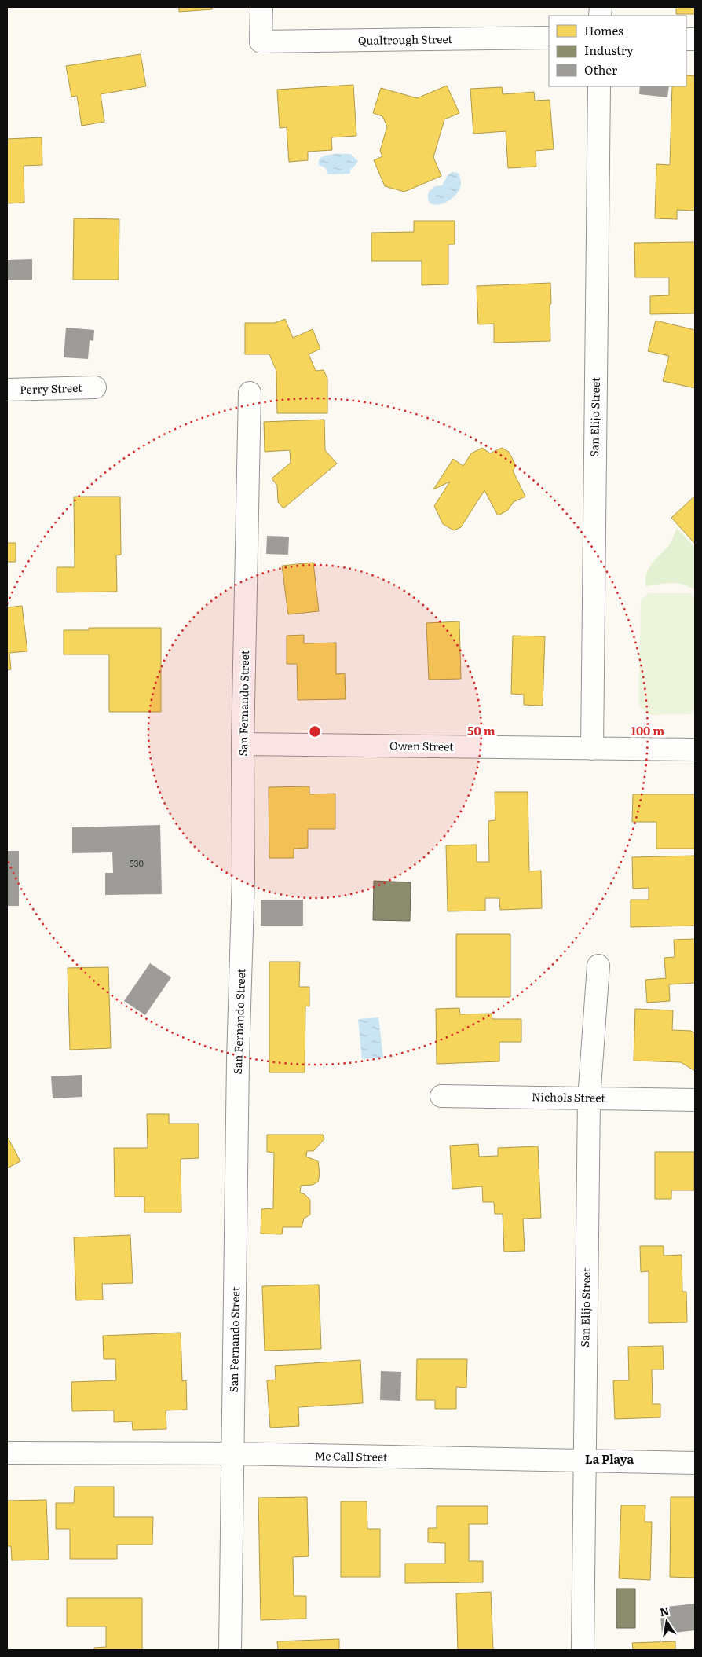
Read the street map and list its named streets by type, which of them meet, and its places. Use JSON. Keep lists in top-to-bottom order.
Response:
{
  "streets": {
    "street": [
      "Qualtrough Street",
      "Perry Street",
      "San Elijo Street",
      "San Fernando Street",
      "Owen Street",
      "Nichols Street",
      "Mc Call Street"
    ]
  },
  "crossings": [
    ["San Elijo Street", "Owen Street"],
    ["San Elijo Street", "Nichols Street"],
    ["San Elijo Street", "Mc Call Street"],
    ["San Fernando Street", "Owen Street"],
    ["San Fernando Street", "Mc Call Street"]
  ],
  "districts": ["La Playa"],
  "house_numbers": ["530"],
  "legend": ["Homes", "Industry", "Other"],
  "north": "top",
  "rings": ["50 m", "100 m"]
}
